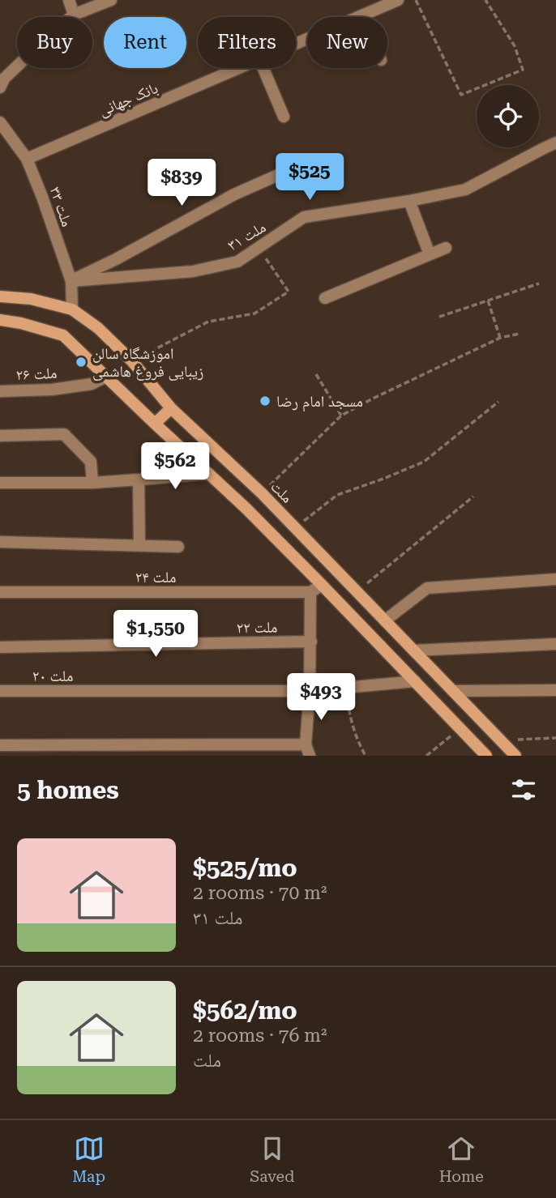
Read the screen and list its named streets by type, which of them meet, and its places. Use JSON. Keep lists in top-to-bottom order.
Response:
{
  "streets": {
    "main road": ["ملت"],
    "street": [
      "بانک جهانی",
      "ملت ۳۳",
      "ملت ۳۱",
      "ملت ۲۶",
      "ملت ۲۴",
      "ملت ۲۲",
      "ملت ۲۰"
    ]
  },
  "crossings": [
    ["بانک جهانی", "ملت ۳۳"],
    ["ملت ۳۳", "ملت ۳۱"],
    ["ملت ۳۳", "ملت"]
  ],
  "places": ["اموزشگاه سالن زیبایی فروغ هاشمی", "مسجد امام رضا"],
  "page": {
    "chip": [
      "Buy",
      "Rent",
      "Filters",
      "New"
    ],
    "price": [
      "$525",
      "$839",
      "$562",
      "$1,550",
      "$493"
    ],
    "heading": "5 homes",
    "list": [
      {
        "name": "$525/mo",
        "note": "2 rooms · 70 m² · ملت ۳۱"
      },
      {
        "name": "$562/mo",
        "note": "2 rooms · 76 m² · ملت"
      }
    ],
    "tabs": ["Map", "Saved", "Home"]
  }
}
